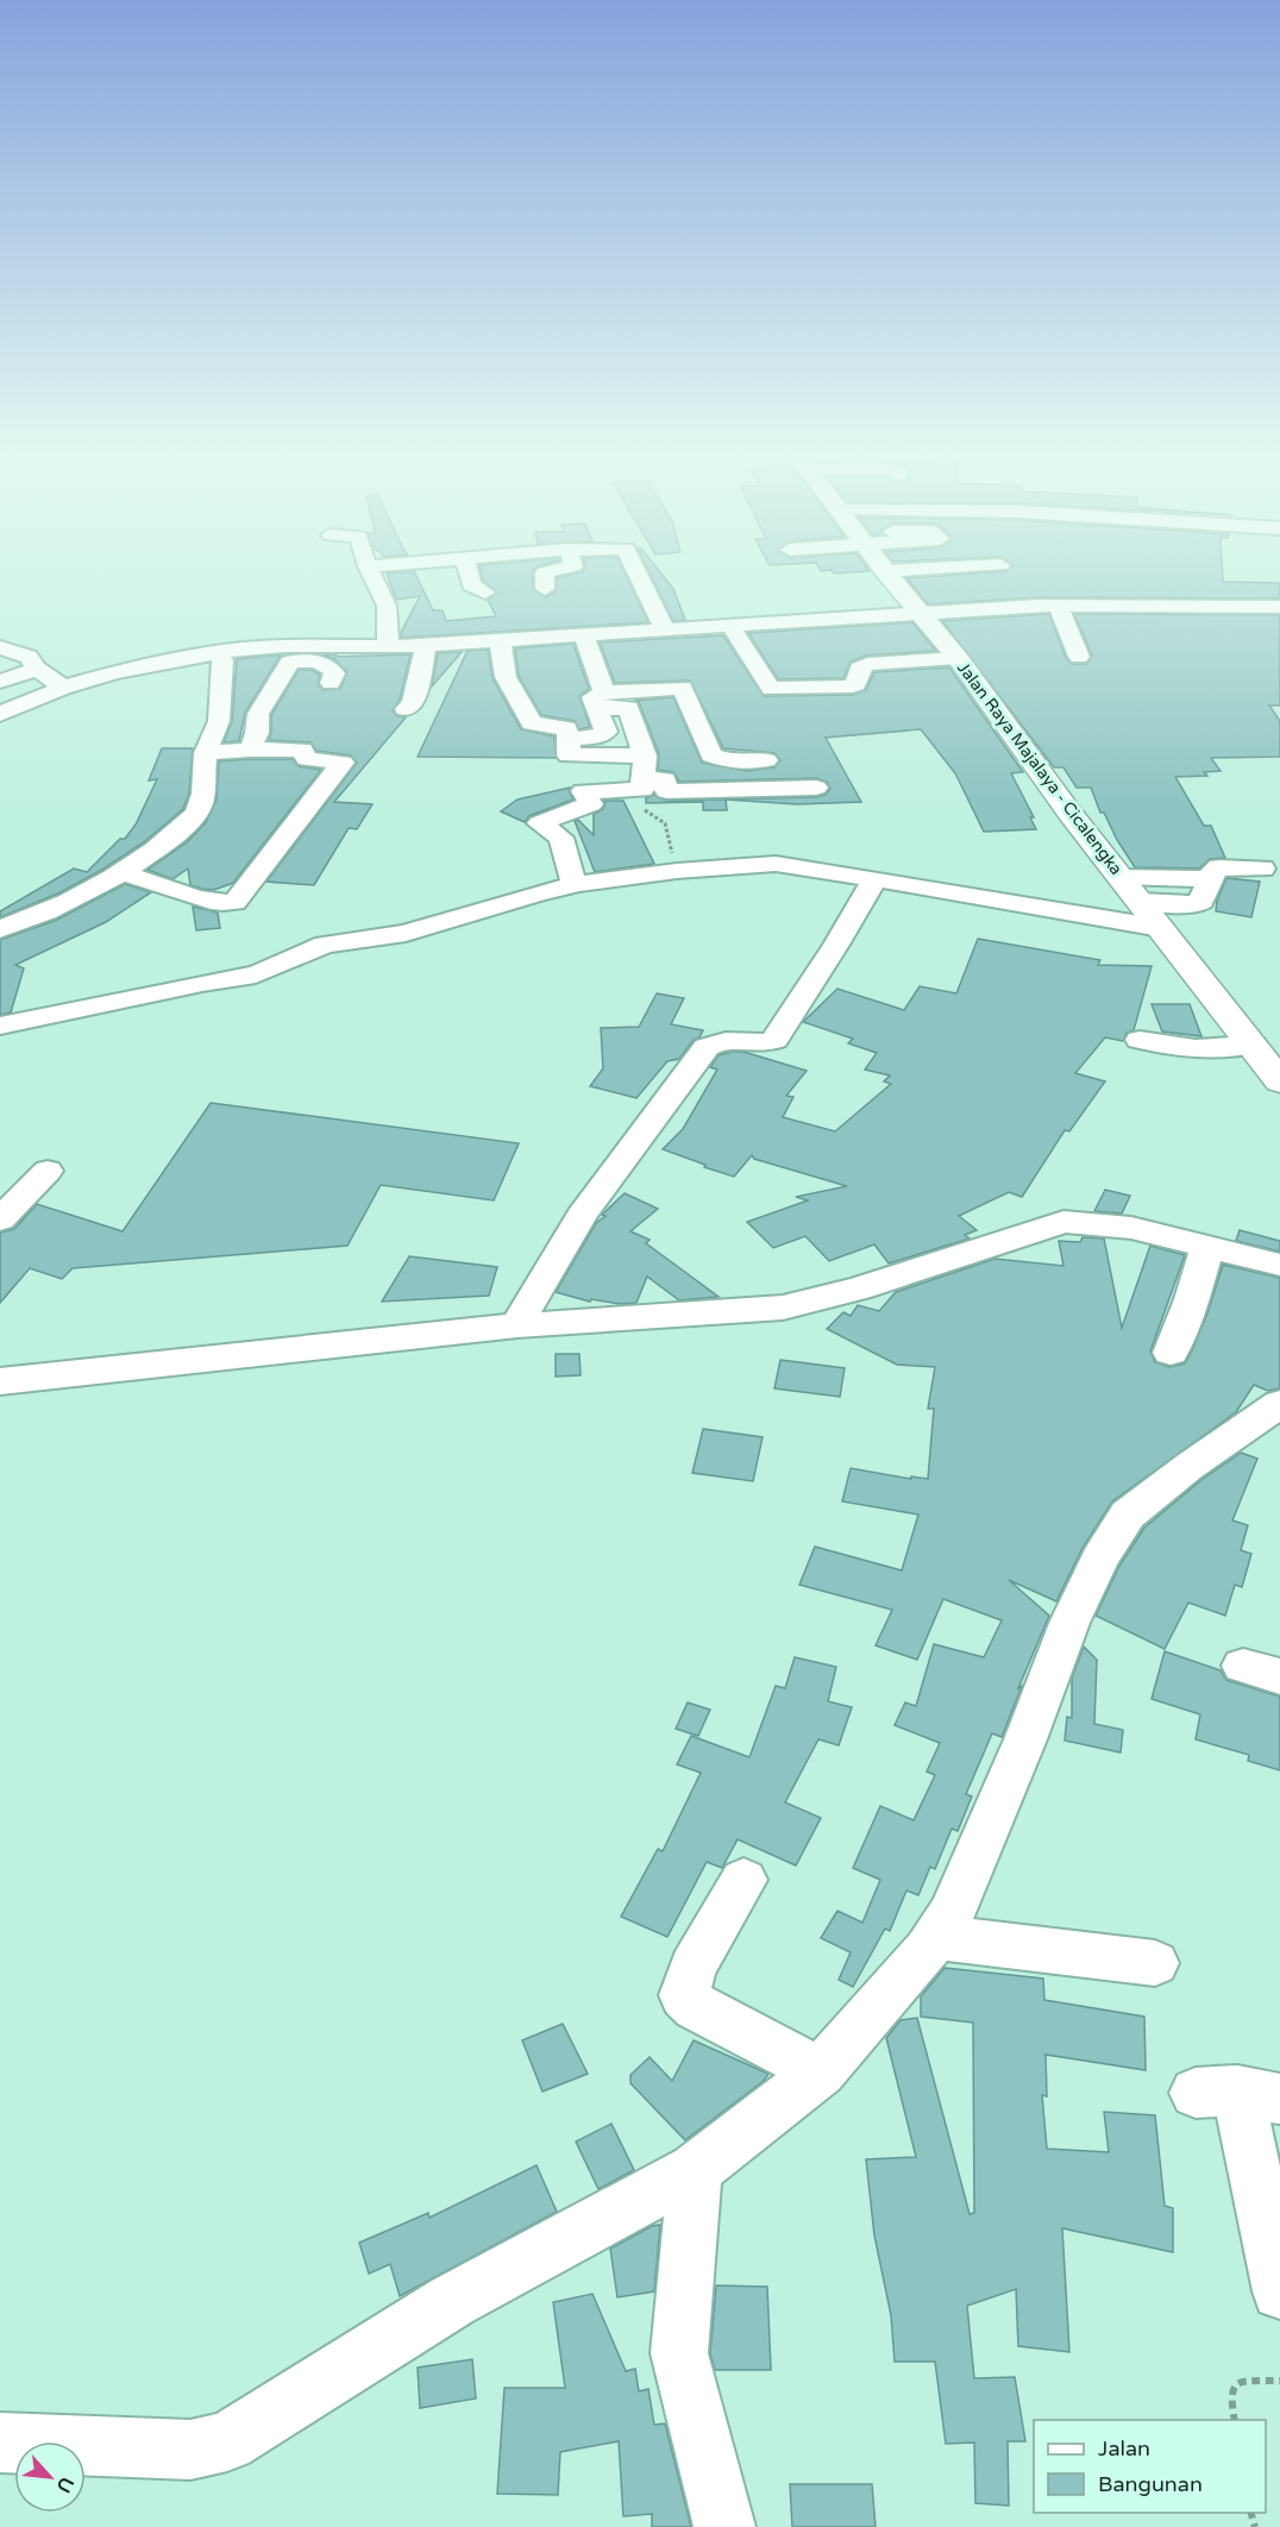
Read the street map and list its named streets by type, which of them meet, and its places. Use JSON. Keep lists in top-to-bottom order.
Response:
{
  "streets": {
    "main road": ["Jalan Raya Majalaya - Cicalengka"]
  },
  "legend": ["Jalan", "Bangunan"],
  "north": "bottom right"
}
